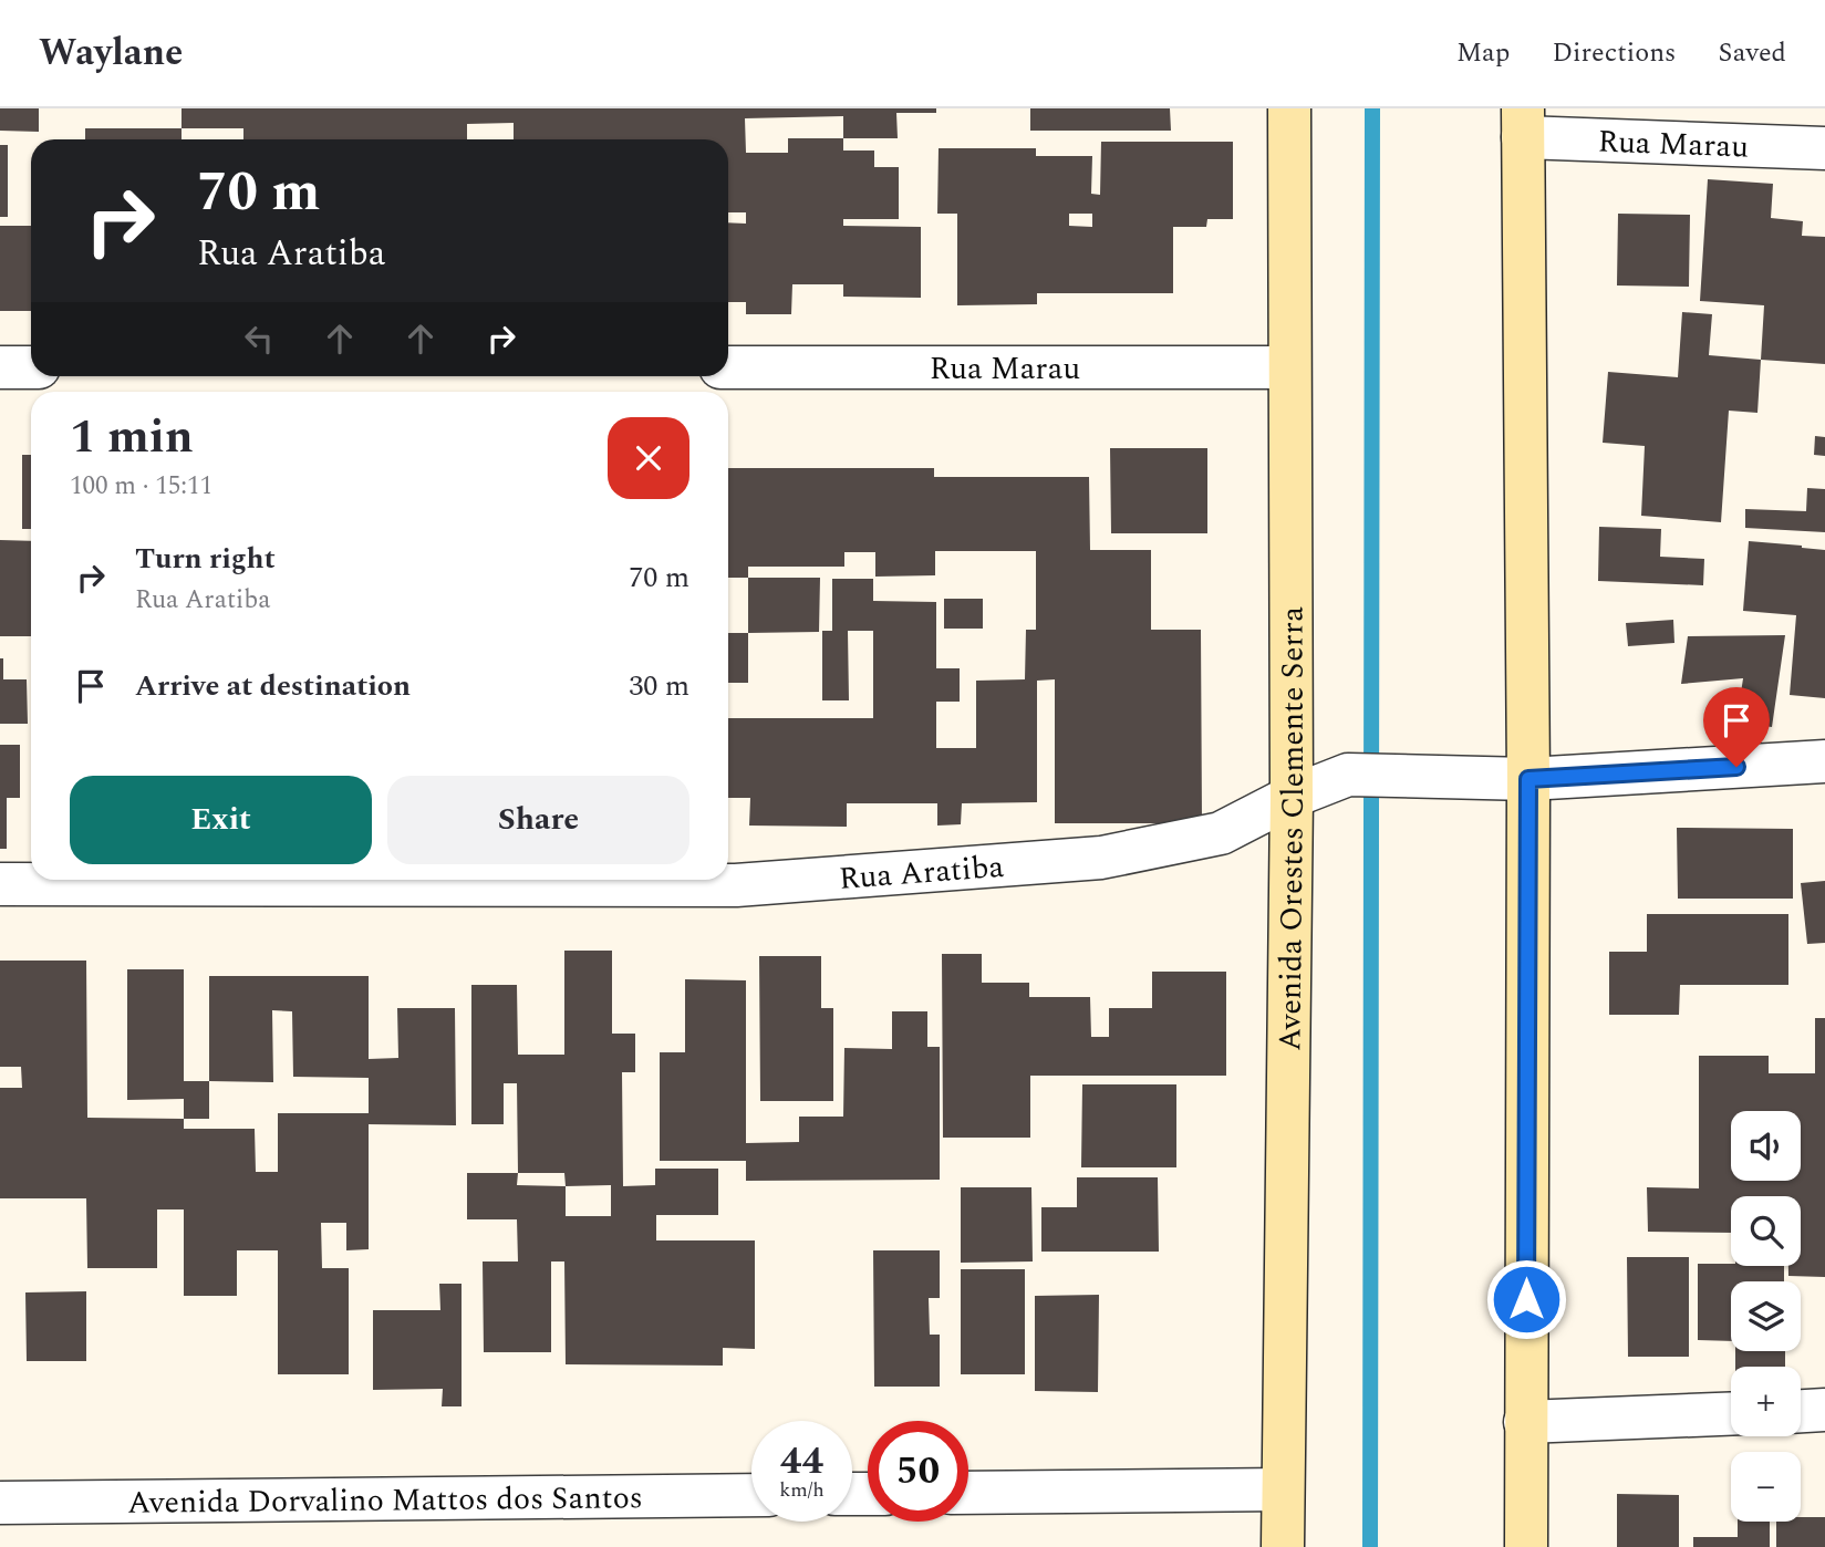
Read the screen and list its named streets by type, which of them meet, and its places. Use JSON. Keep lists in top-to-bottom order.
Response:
{
  "streets": {
    "main road": ["Avenida Orestes Clemente Serra"],
    "street": ["Rua Marau", "Rua Aratiba", "Avenida Dorvalino Mattos dos Santos"]
  },
  "crossings": [
    ["Rua Marau", "Avenida Orestes Clemente Serra"],
    ["Avenida Orestes Clemente Serra", "Rua Aratiba"]
  ],
  "page": {
    "header": "Waylane",
    "nav": ["Map", "Directions", "Saved"],
    "turn": ["70 m", "Rua Aratiba"],
    "heading": ["1 min", "100 m · 15:11"],
    "list": [
      {
        "name": "Turn right",
        "note": "Rua Aratiba",
        "value": "70 m"
      },
      {
        "name": "Arrive at destination",
        "value": "30 m"
      }
    ],
    "buttons": ["Exit", "Share"],
    "map_buttons": ["+", "−"],
    "speed": "44 km/h",
    "limit": "50"
  }
}
